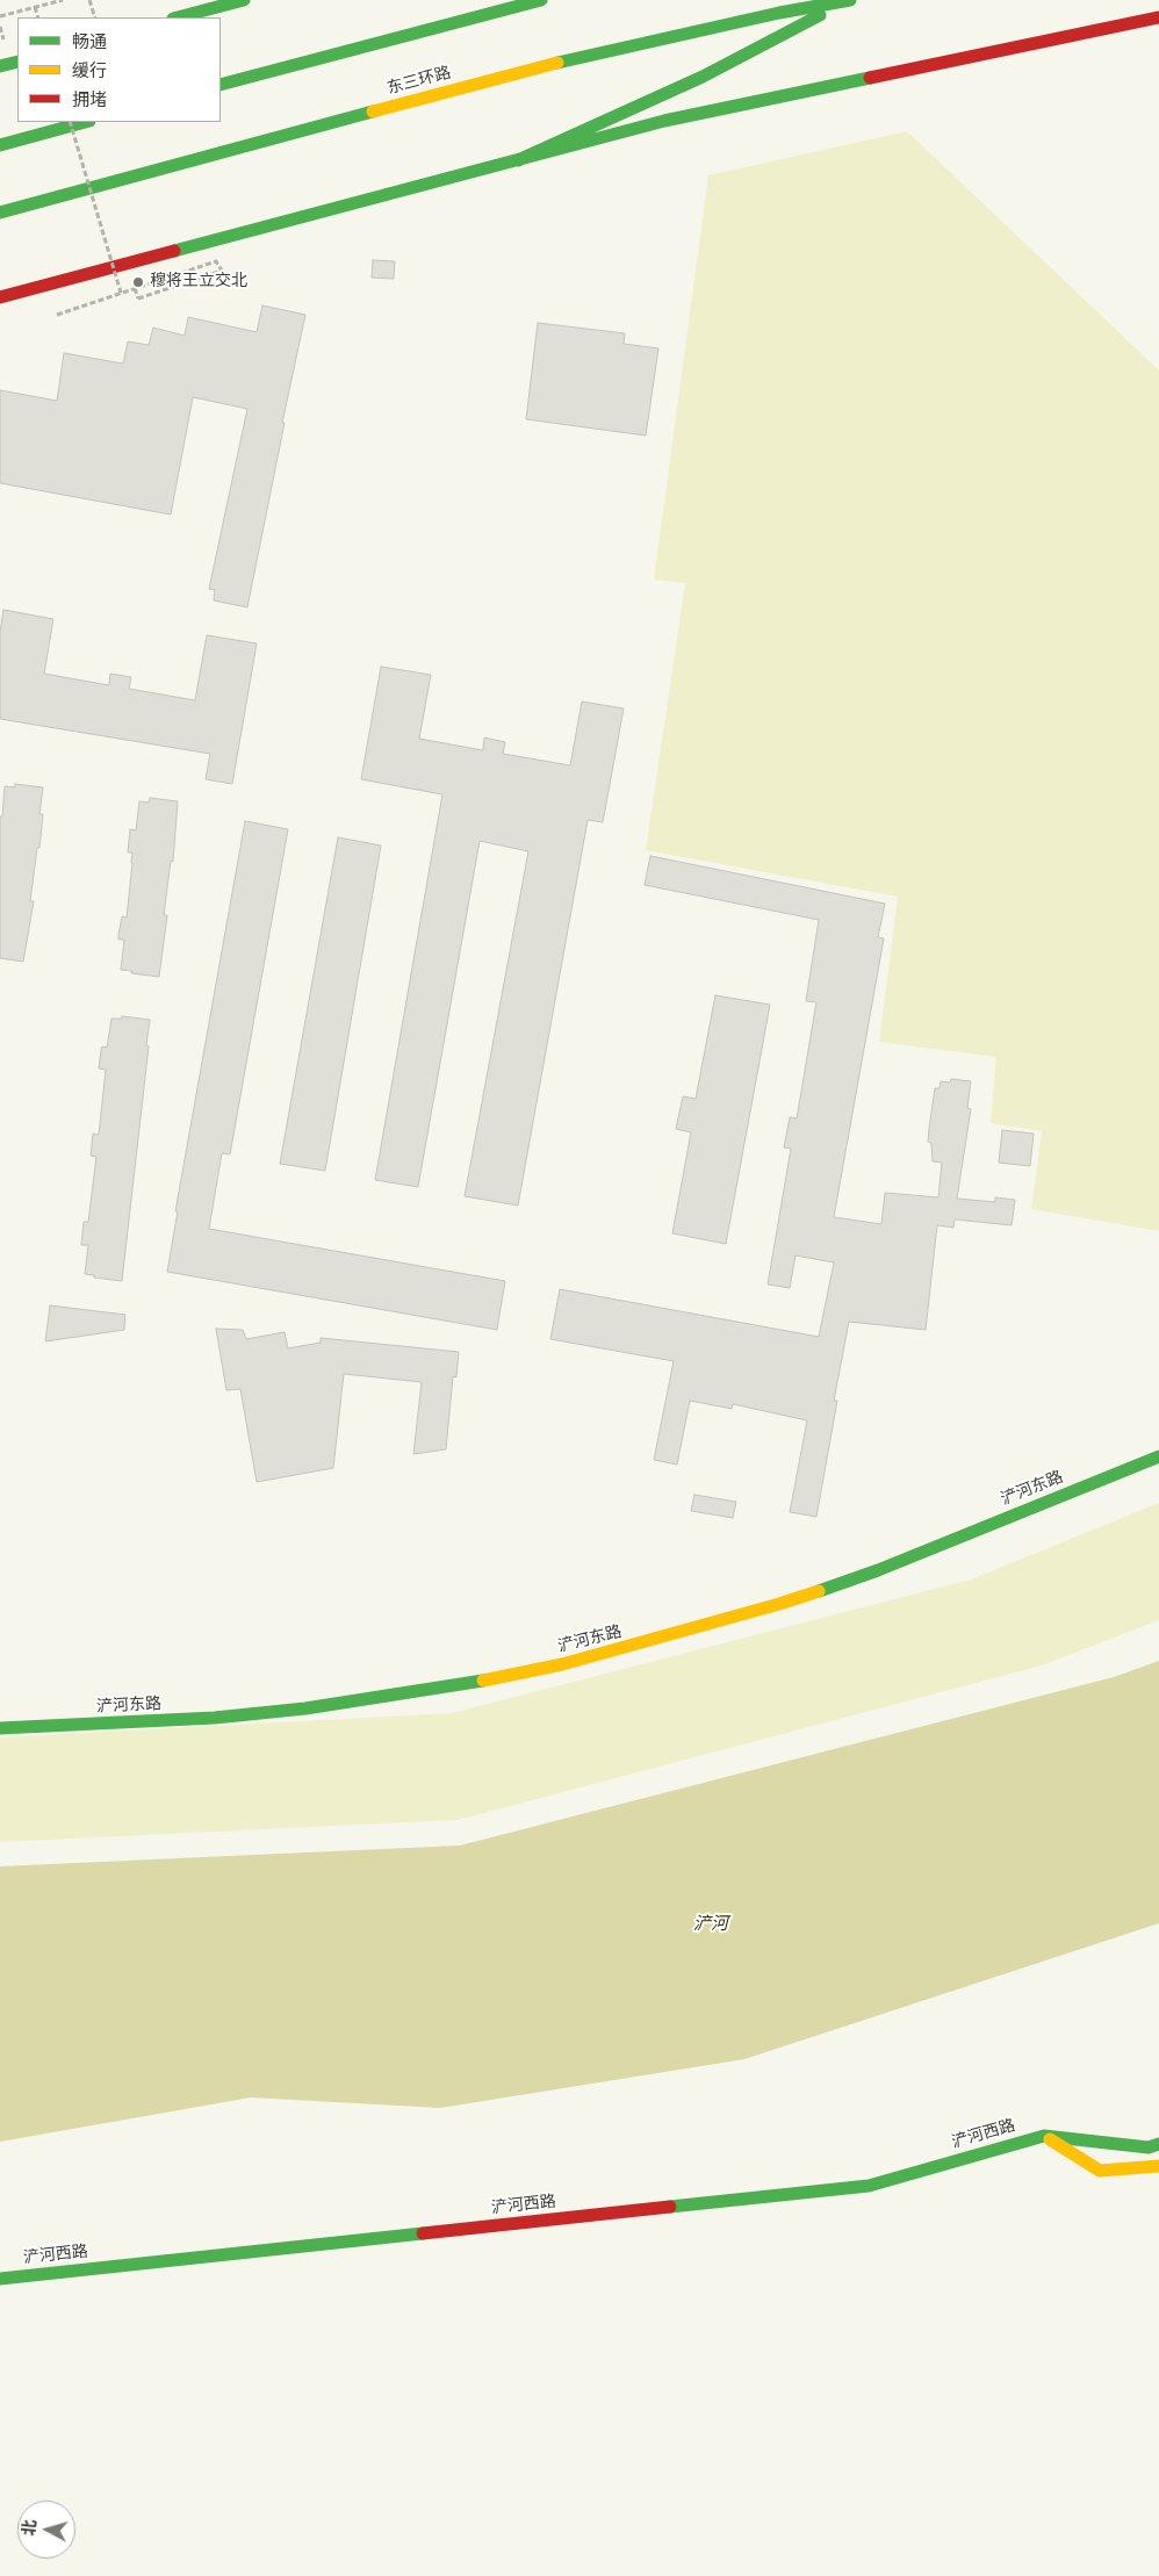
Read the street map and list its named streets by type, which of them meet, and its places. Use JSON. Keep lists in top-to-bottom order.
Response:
{
  "streets": {
    "main road": ["东三环路", "浐河东路", "浐河西路"]
  },
  "water": ["浐河"],
  "places": ["穆将王立交北"],
  "legend": ["畅通", "缓行", "拥堵"],
  "north": "left"
}
